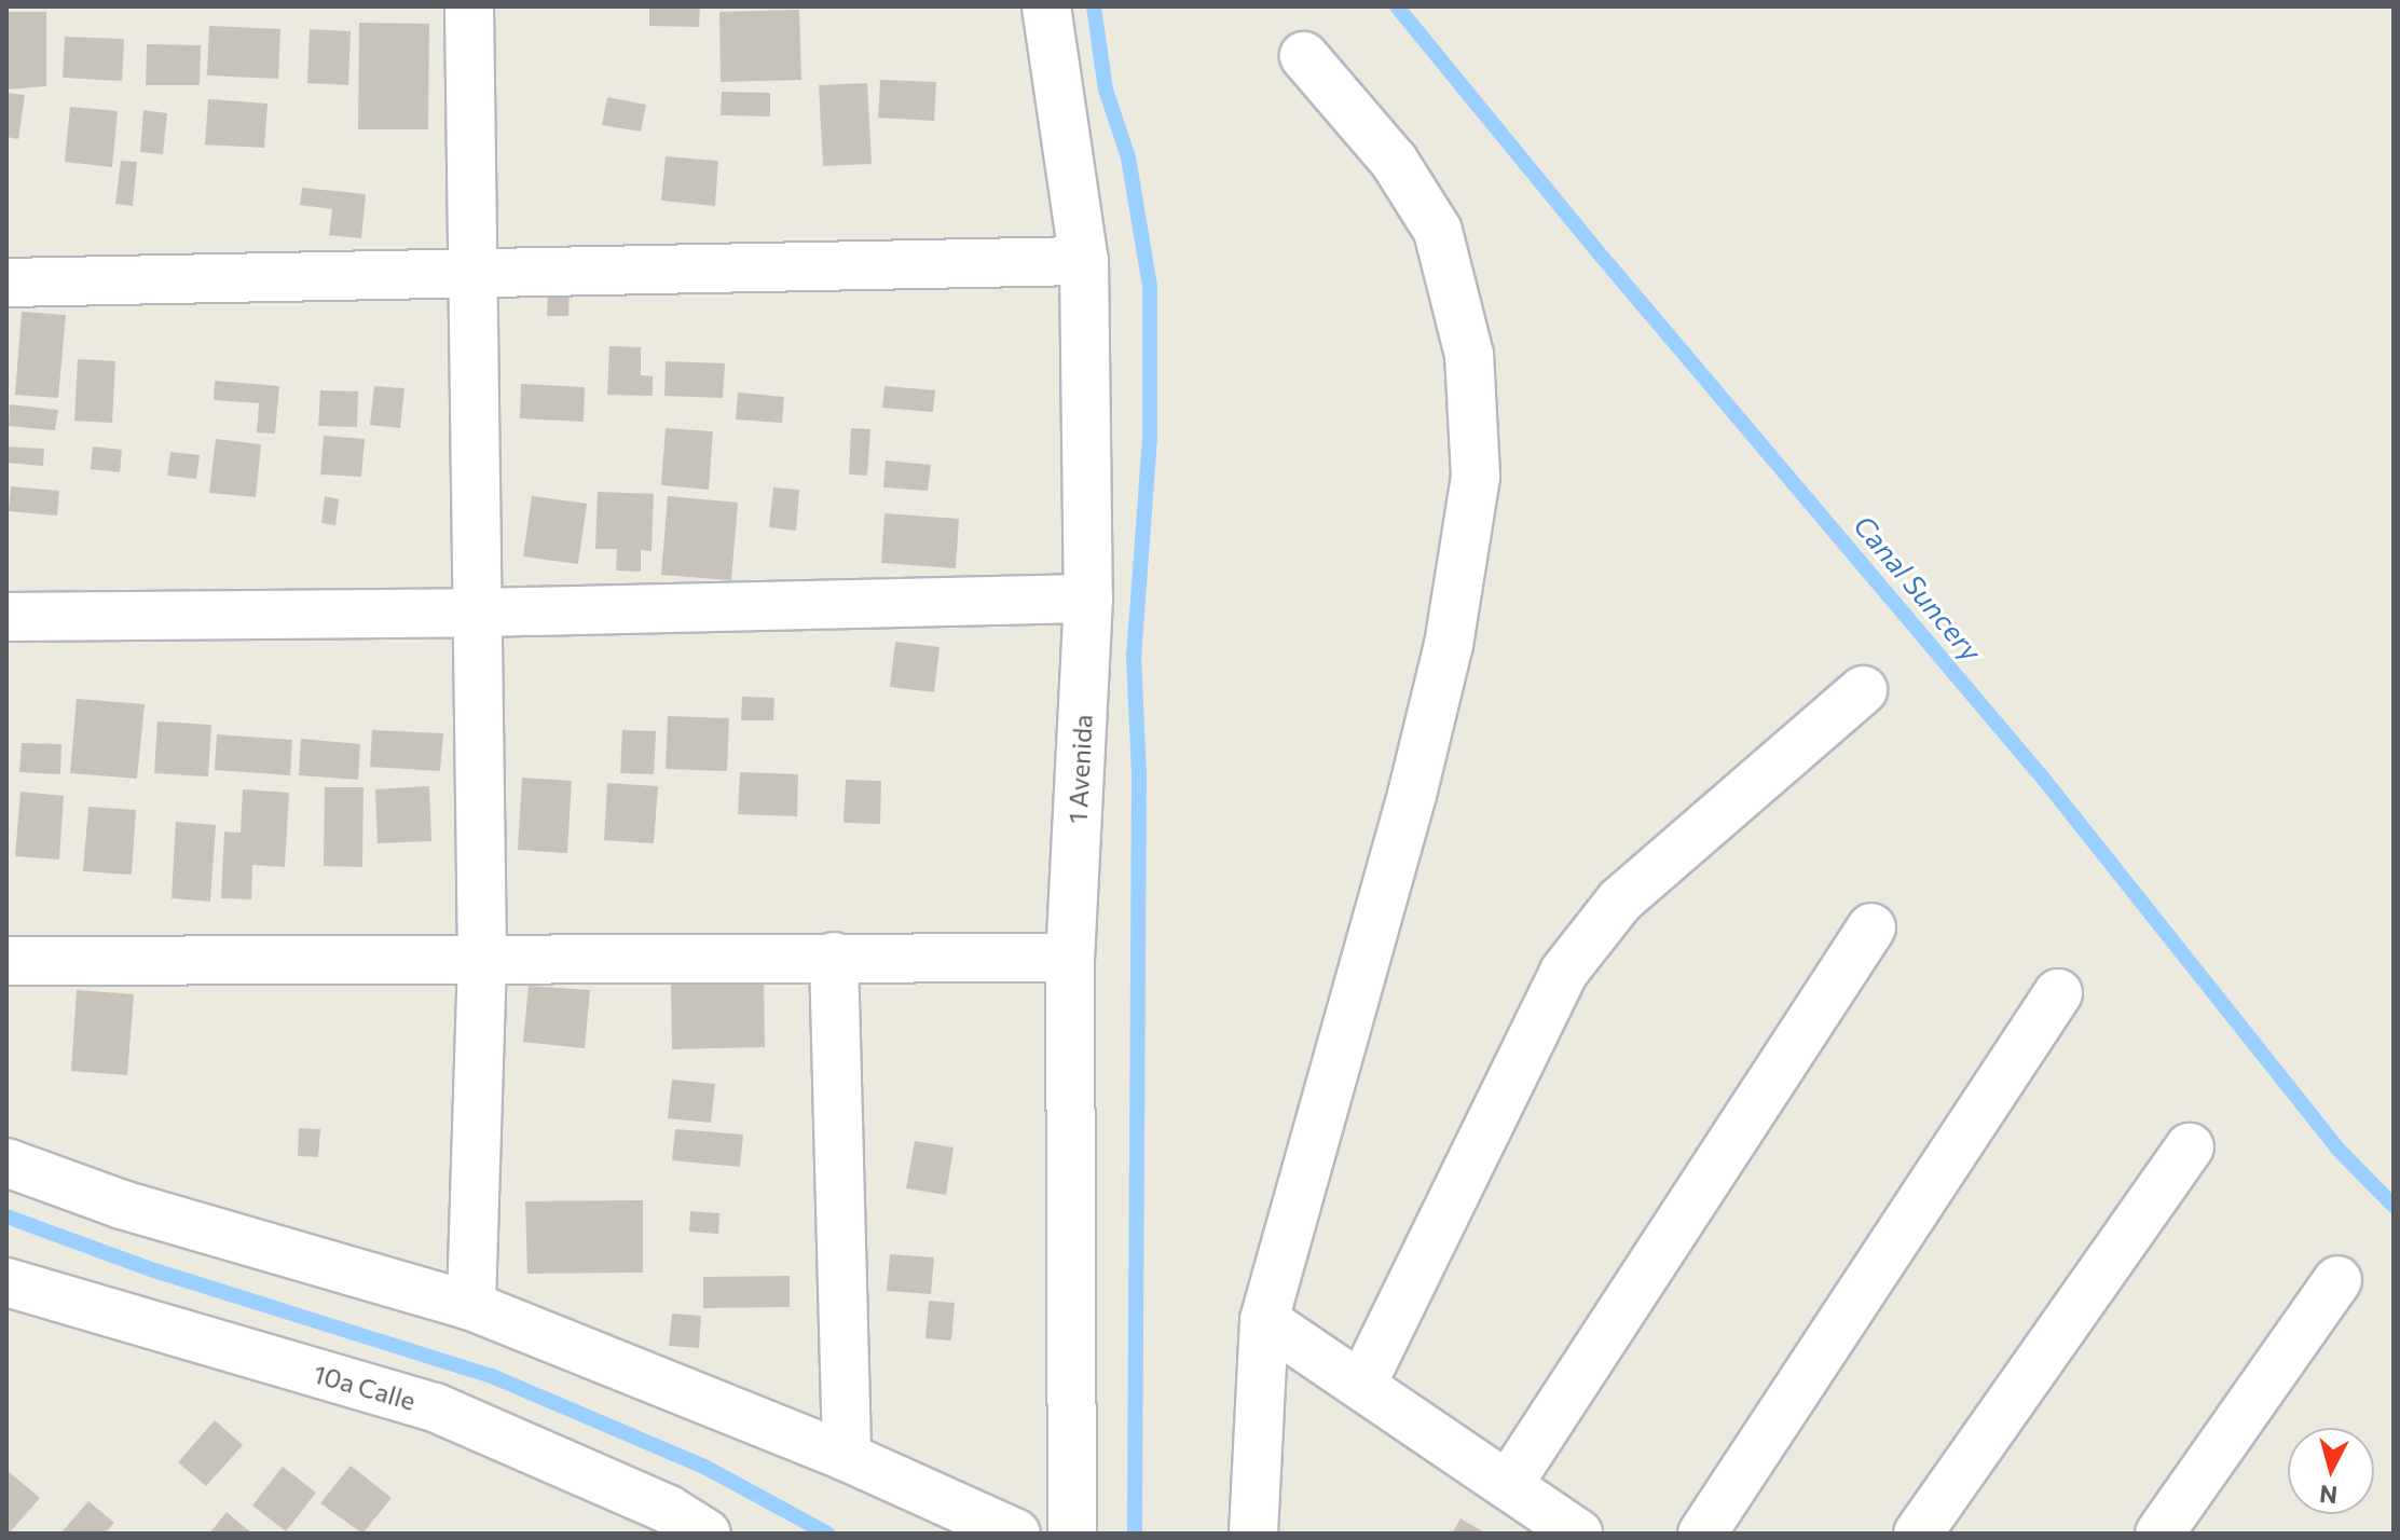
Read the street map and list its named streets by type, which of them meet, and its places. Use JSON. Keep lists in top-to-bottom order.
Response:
{
  "streets": {
    "street": ["1 Avenida", "10a Calle"]
  },
  "water": ["Canal Suncery"],
  "north": "bottom"
}
